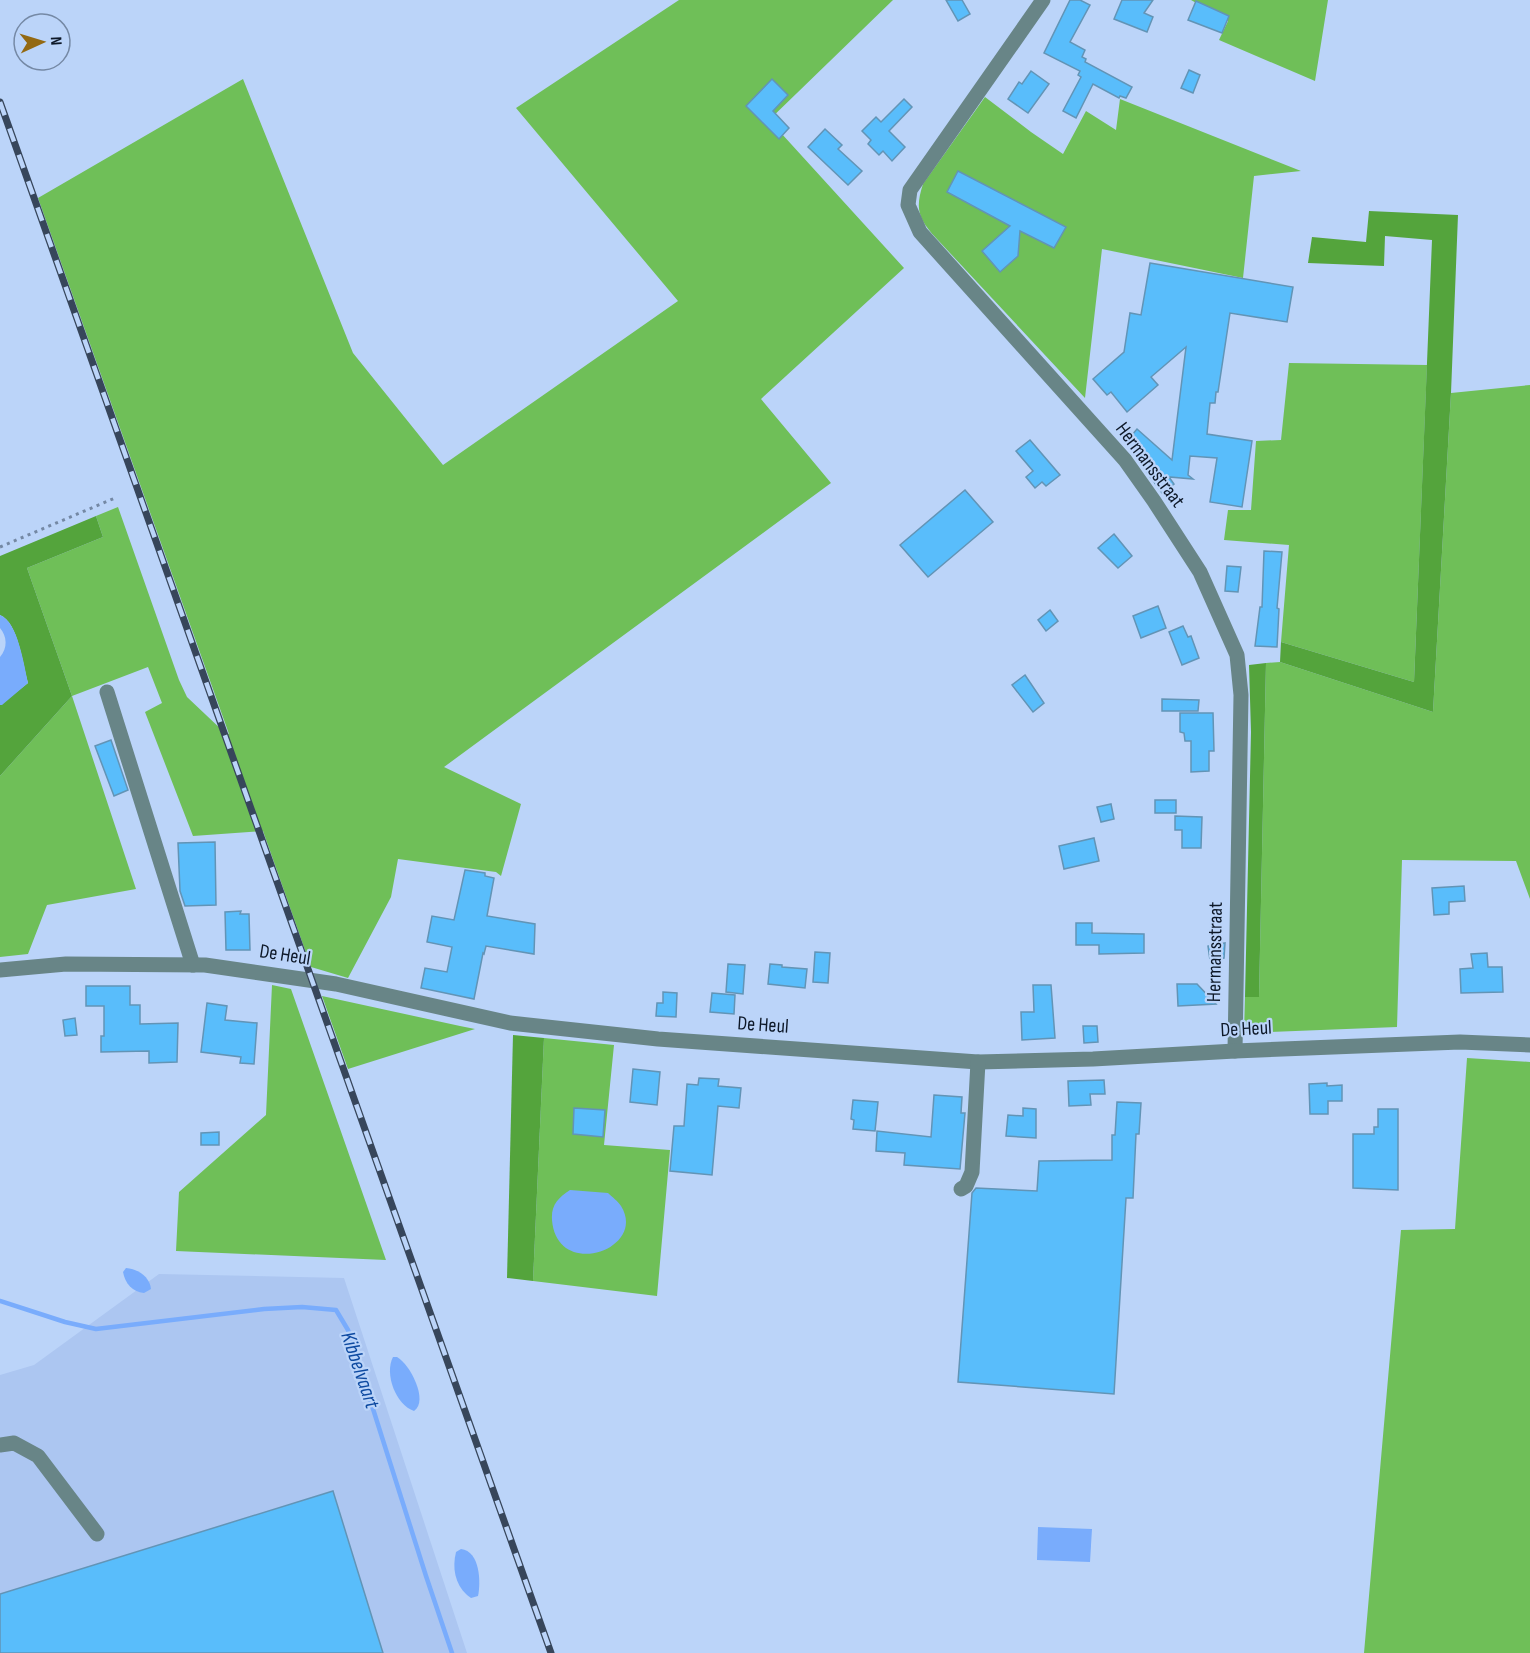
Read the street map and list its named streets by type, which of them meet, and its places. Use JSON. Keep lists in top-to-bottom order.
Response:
{
  "streets": {
    "street": ["Hermansstraat", "De Heul"]
  },
  "crossings": [
    ["Hermansstraat", "De Heul"]
  ],
  "water": ["Kibbelvaart"],
  "north": "right"
}
